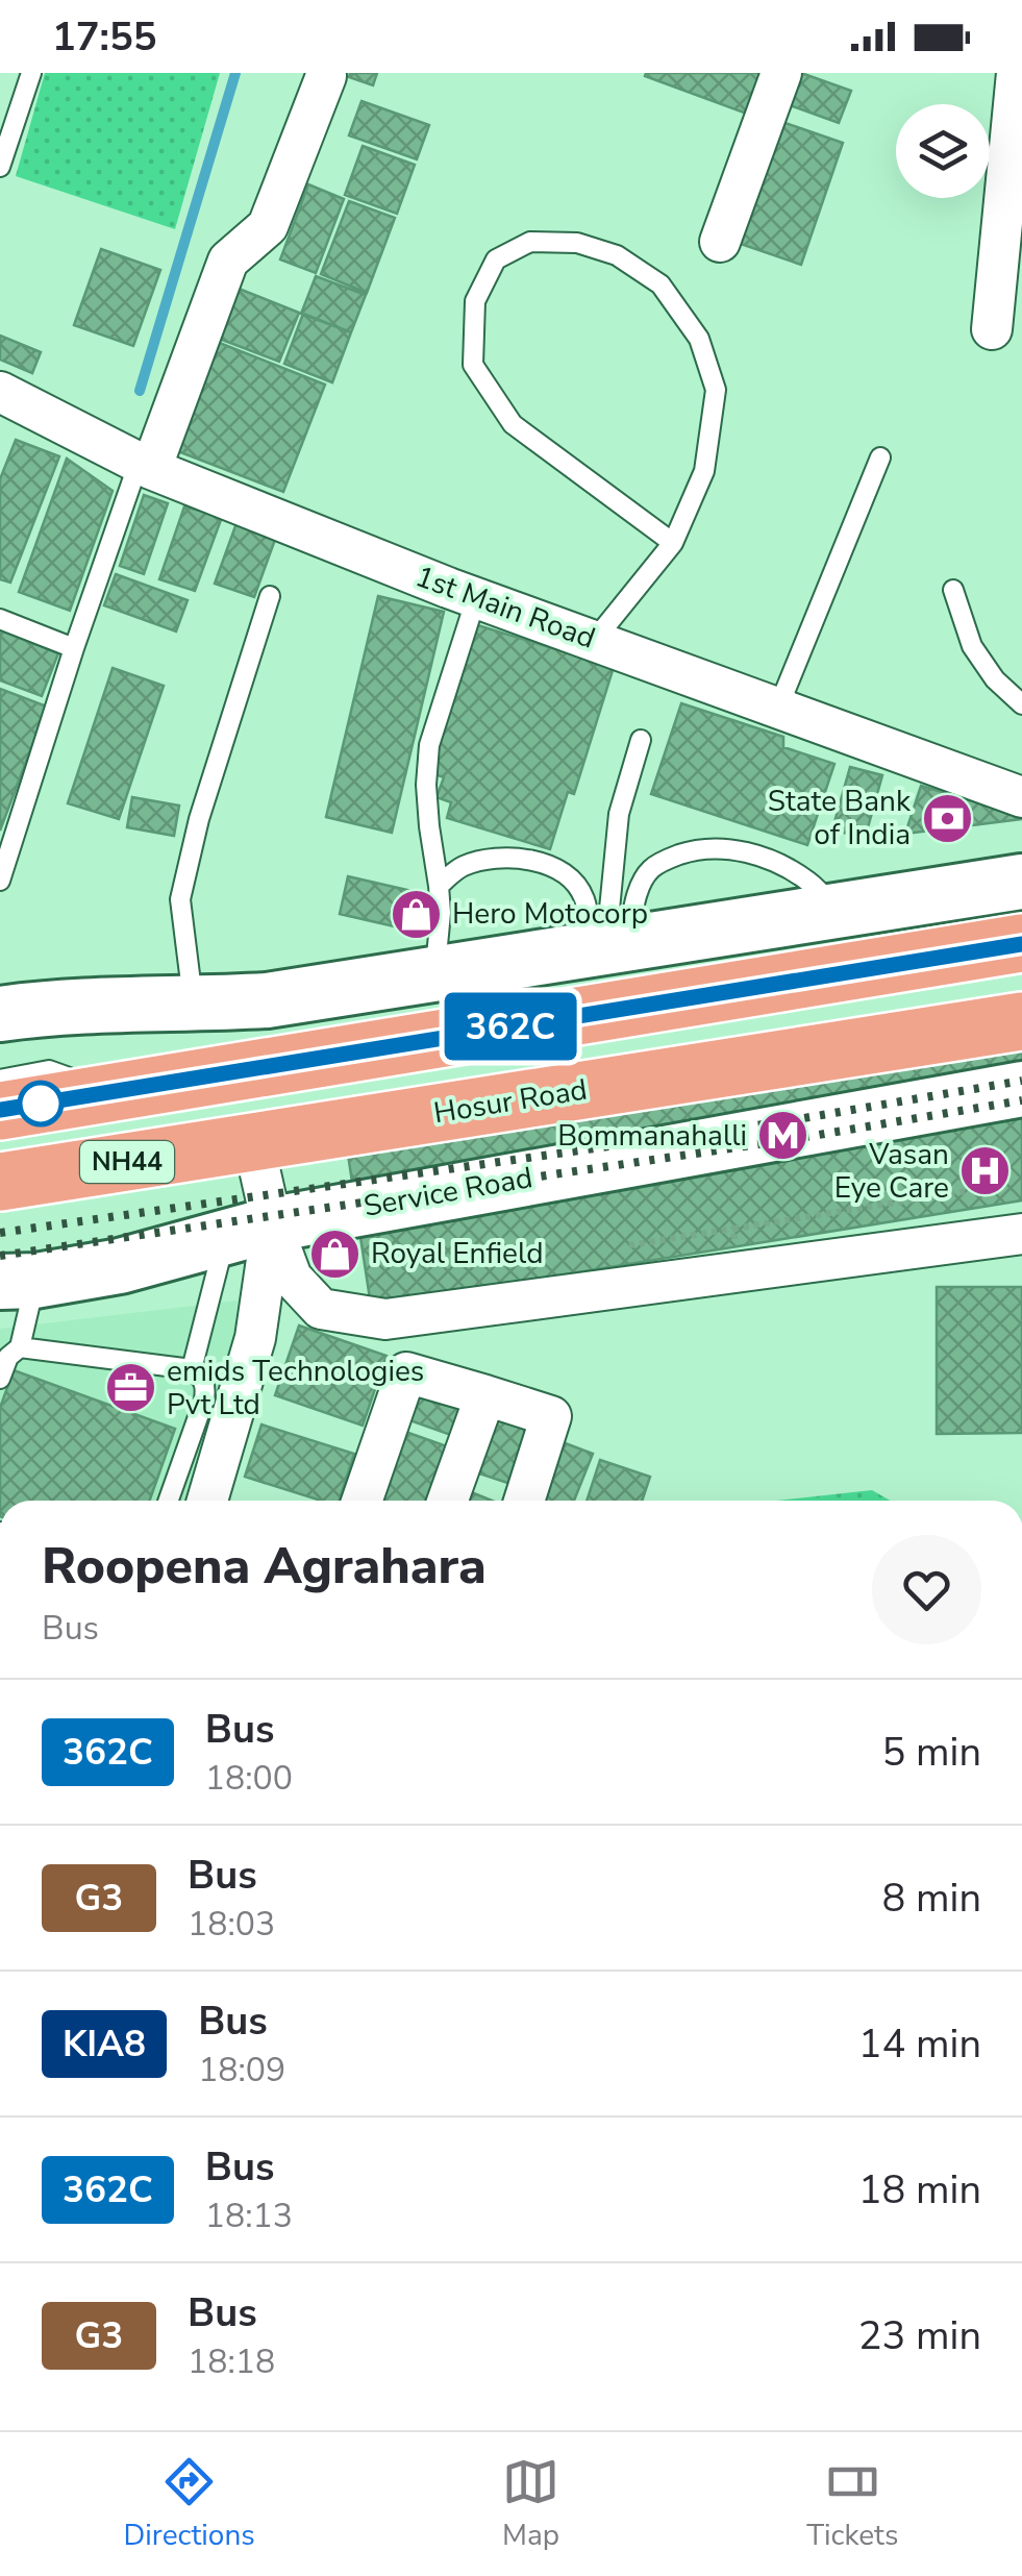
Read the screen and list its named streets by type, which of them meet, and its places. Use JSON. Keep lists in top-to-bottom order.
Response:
{
  "streets": {
    "highway": ["Hosur Road", "NH44"],
    "street": ["1st Main Road", "Service Road"]
  },
  "places": {
    "bank": ["State Bank of India"],
    "shop": ["Hero Motocorp", "Royal Enfield"],
    "metro station": ["Bommanahalli"],
    "hospital": ["Vasan Eye Care"],
    "office": ["emids Technologies Pvt Ltd"]
  },
  "lines": ["bus line 362C"],
  "page": {
    "status": "17:55",
    "on_map": "362C",
    "heading": ["Roopena Agrahara", "Bus"],
    "list": [
      {
        "mark": "362C",
        "name": "Bus",
        "note": "18:00",
        "value": "5 min"
      },
      {
        "mark": "G3",
        "name": "Bus",
        "note": "18:03",
        "value": "8 min"
      },
      {
        "mark": "KIA8",
        "name": "Bus",
        "note": "18:09",
        "value": "14 min"
      },
      {
        "mark": "362C",
        "name": "Bus",
        "note": "18:13",
        "value": "18 min"
      },
      {
        "mark": "G3",
        "name": "Bus",
        "note": "18:18",
        "value": "23 min"
      }
    ],
    "tabs": ["Directions", "Map", "Tickets"]
  }
}
